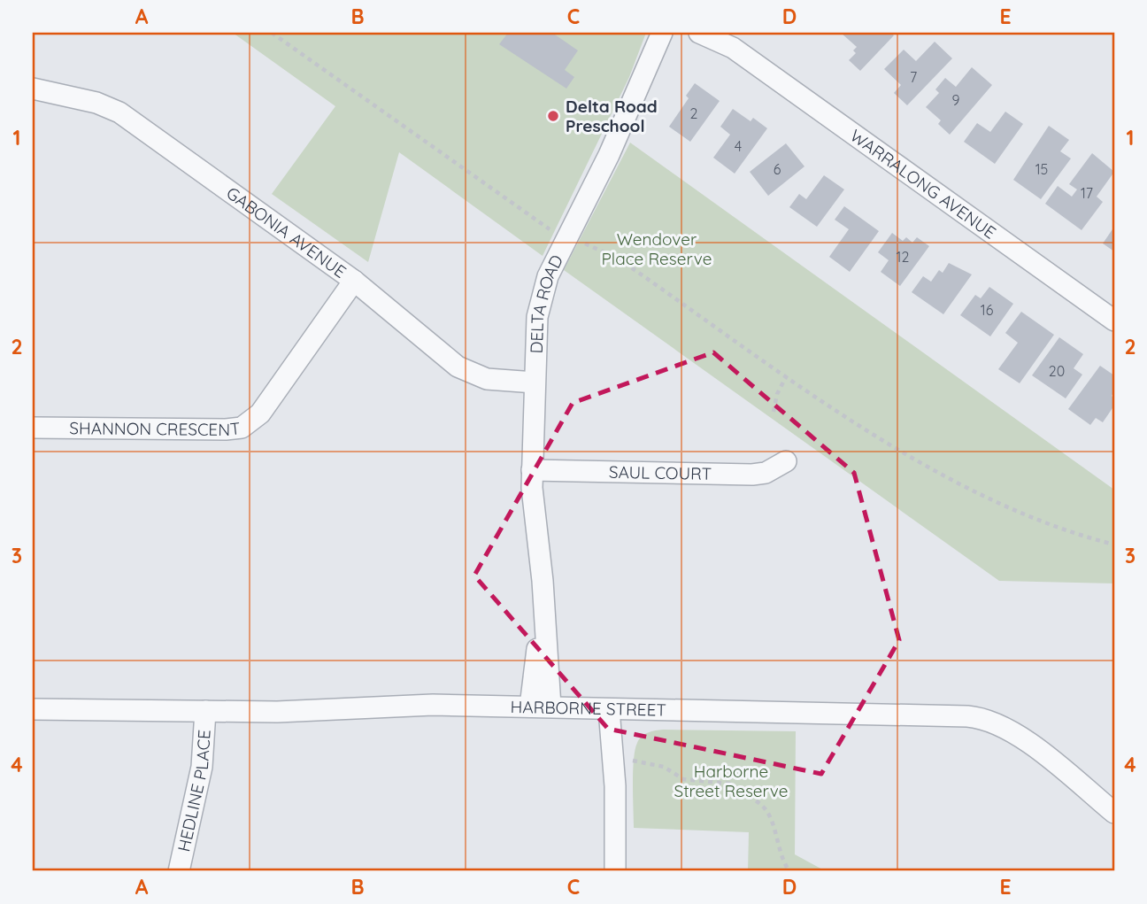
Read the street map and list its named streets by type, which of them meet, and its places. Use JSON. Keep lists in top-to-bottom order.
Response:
{
  "streets": {
    "street": [
      "WARRALONG AVENUE",
      "GABONIA AVENUE",
      "DELTA ROAD",
      "SHANNON CRESCENT",
      "SAUL COURT",
      "HARBORNE STREET",
      "HEDLINE PLACE"
    ]
  },
  "crossings": [
    ["GABONIA AVENUE", "DELTA ROAD"],
    ["GABONIA AVENUE", "SHANNON CRESCENT"],
    ["DELTA ROAD", "SAUL COURT"],
    ["DELTA ROAD", "HARBORNE STREET"],
    ["HARBORNE STREET", "HEDLINE PLACE"]
  ],
  "parks": ["Wendover Place Reserve", "Harborne Street Reserve"],
  "places": ["Delta Road Preschool"],
  "house_numbers": [
    "7",
    "9",
    "2",
    "4",
    "6",
    "15",
    "17",
    "12",
    "16",
    "20"
  ],
  "grid": {
    "columns": [
      "A",
      "B",
      "C",
      "D",
      "E"
    ],
    "rows": [
      "1",
      "2",
      "3",
      "4"
    ]
  }
}
